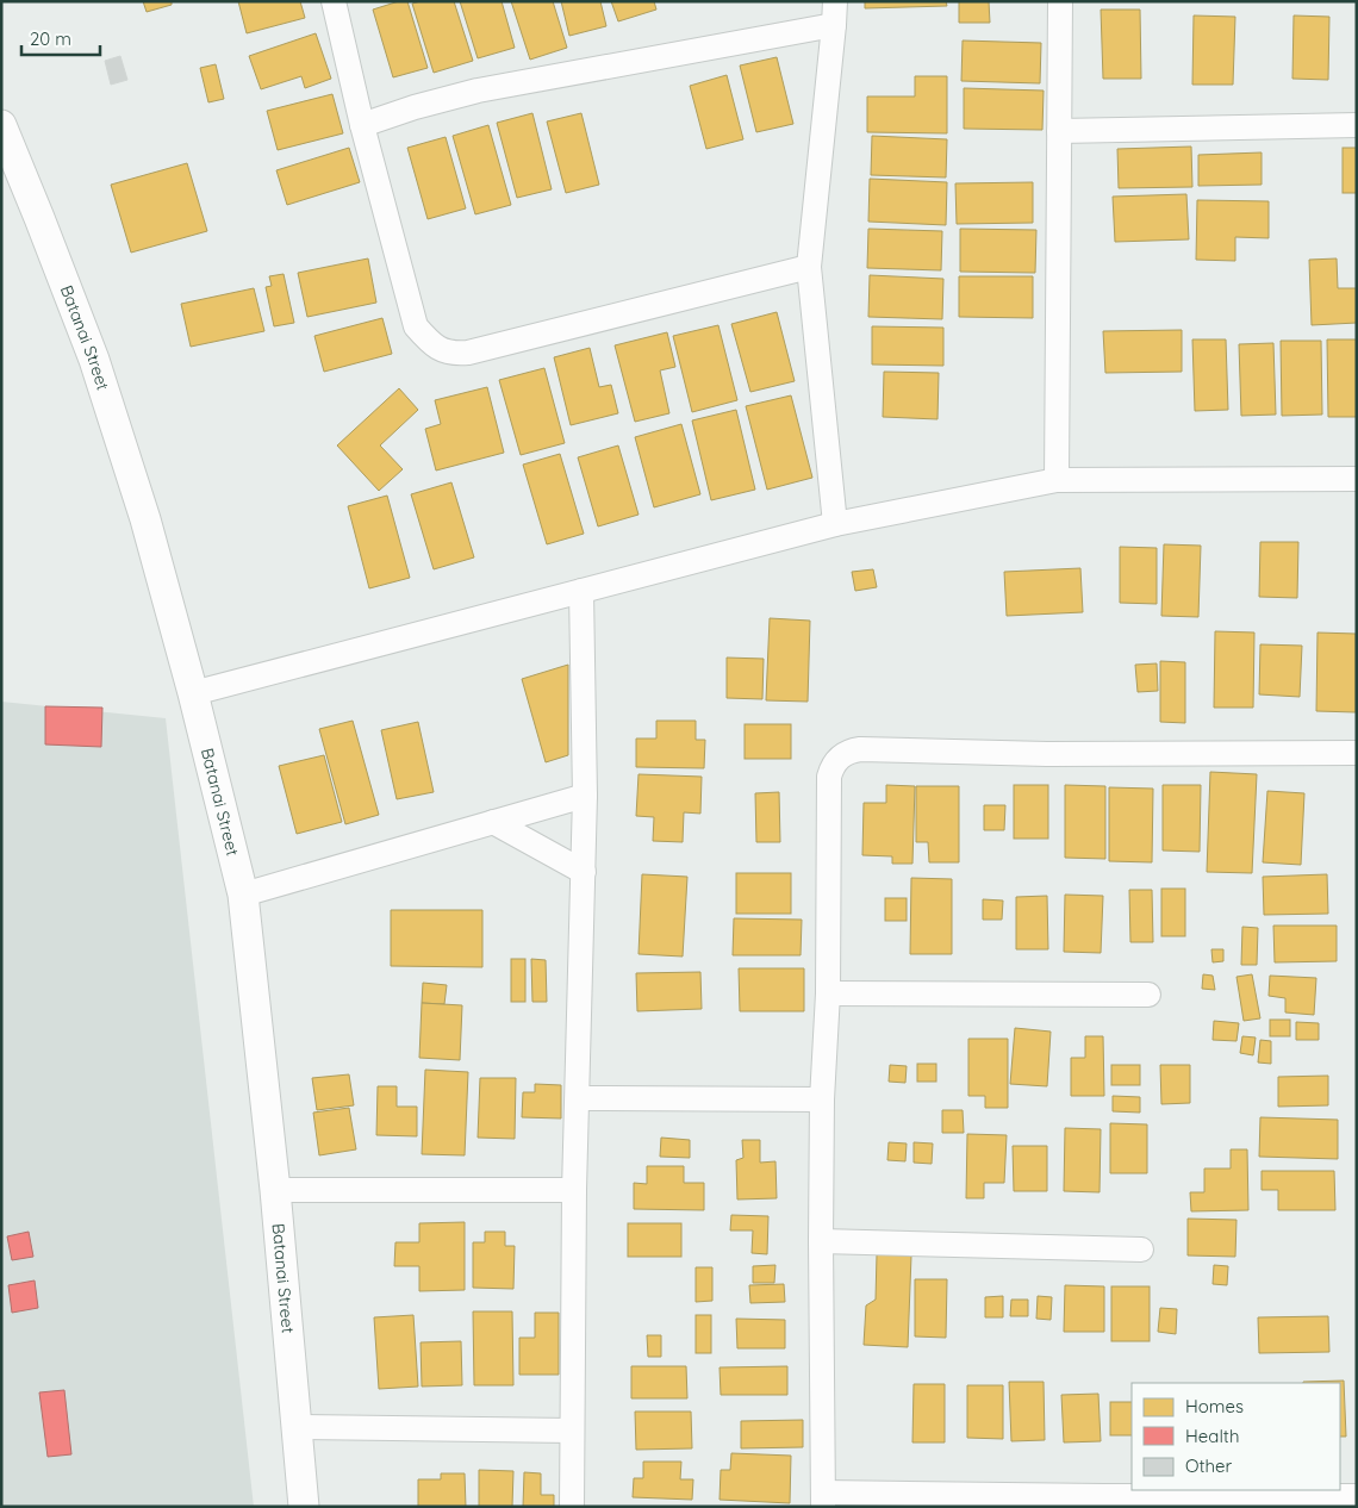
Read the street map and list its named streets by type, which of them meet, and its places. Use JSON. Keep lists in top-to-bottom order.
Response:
{
  "streets": {
    "street": ["Batanai Street"]
  },
  "legend": ["Homes", "Health", "Other"],
  "scale_bar": "20 m"
}
